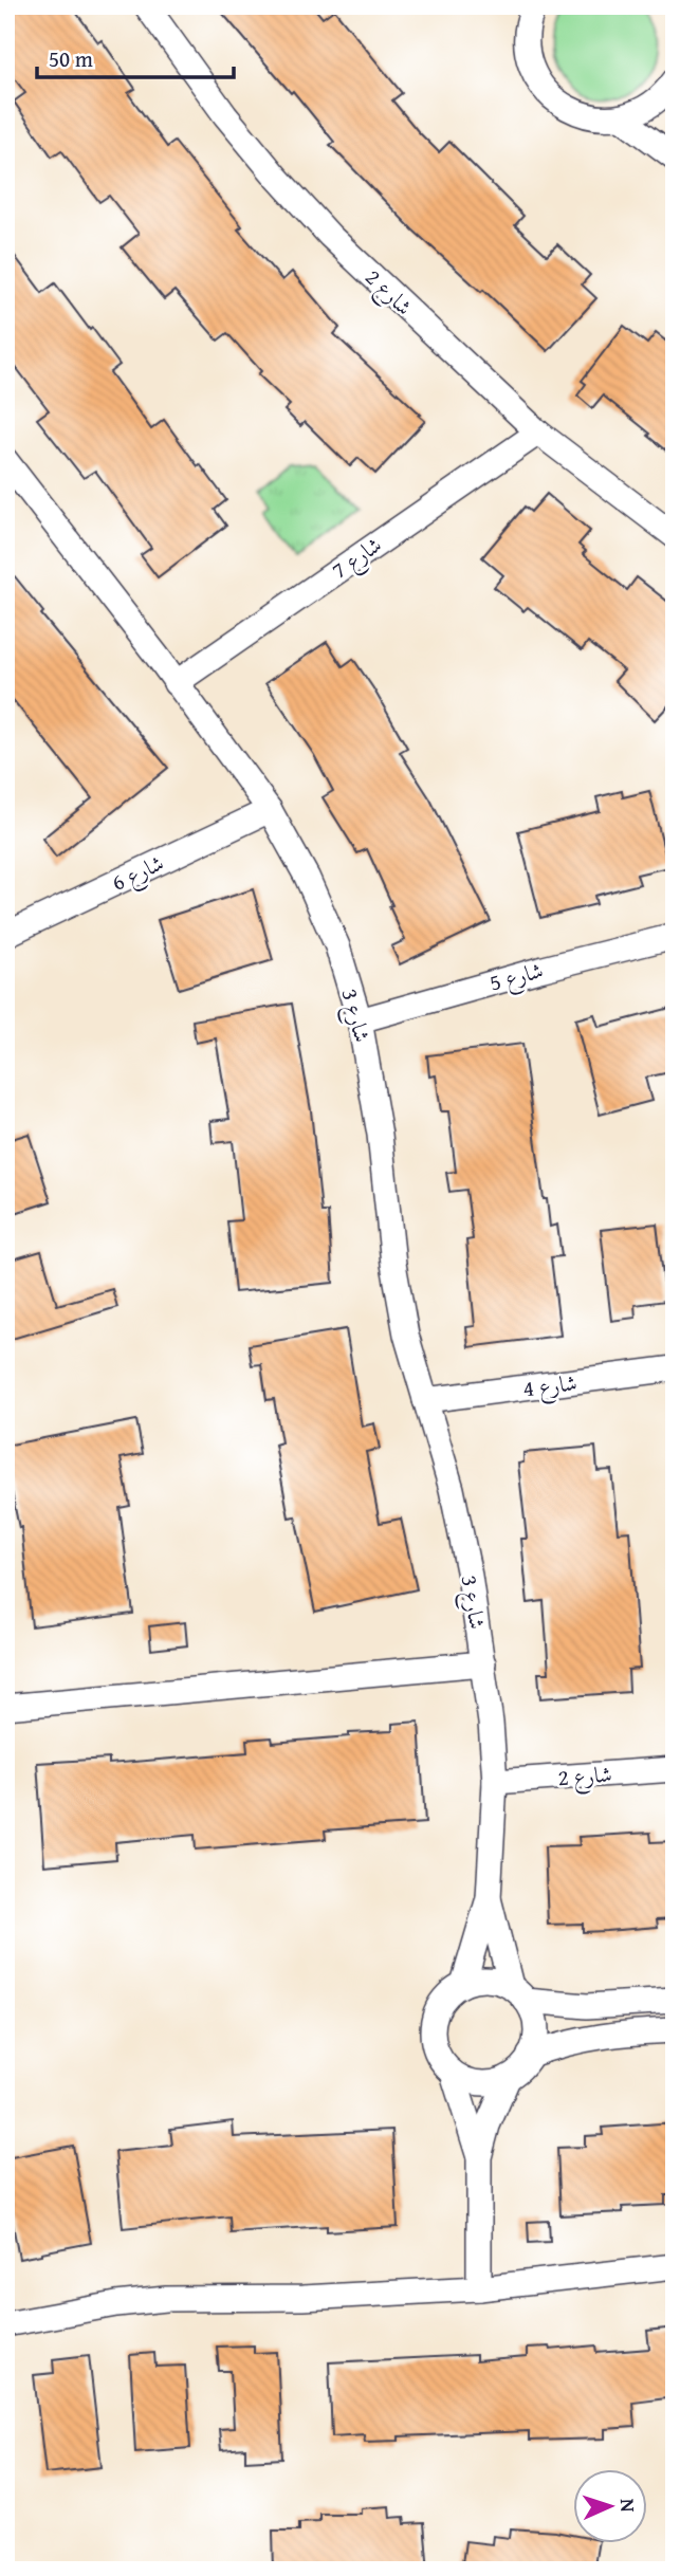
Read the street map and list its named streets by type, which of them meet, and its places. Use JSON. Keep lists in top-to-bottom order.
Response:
{
  "streets": {
    "street": [
      "شارع 2",
      "شارع 7",
      "شارع 6",
      "شارع 5",
      "شارع 3",
      "شارع 4"
    ]
  },
  "crossings": [
    ["شارع 2", "شارع 7"],
    ["شارع 2", "شارع 3"],
    ["شارع 7", "شارع 3"],
    ["شارع 6", "شارع 3"],
    ["شارع 5", "شارع 3"],
    ["شارع 3", "شارع 4"]
  ],
  "scale_bar": "50 m",
  "north": "right"
}
